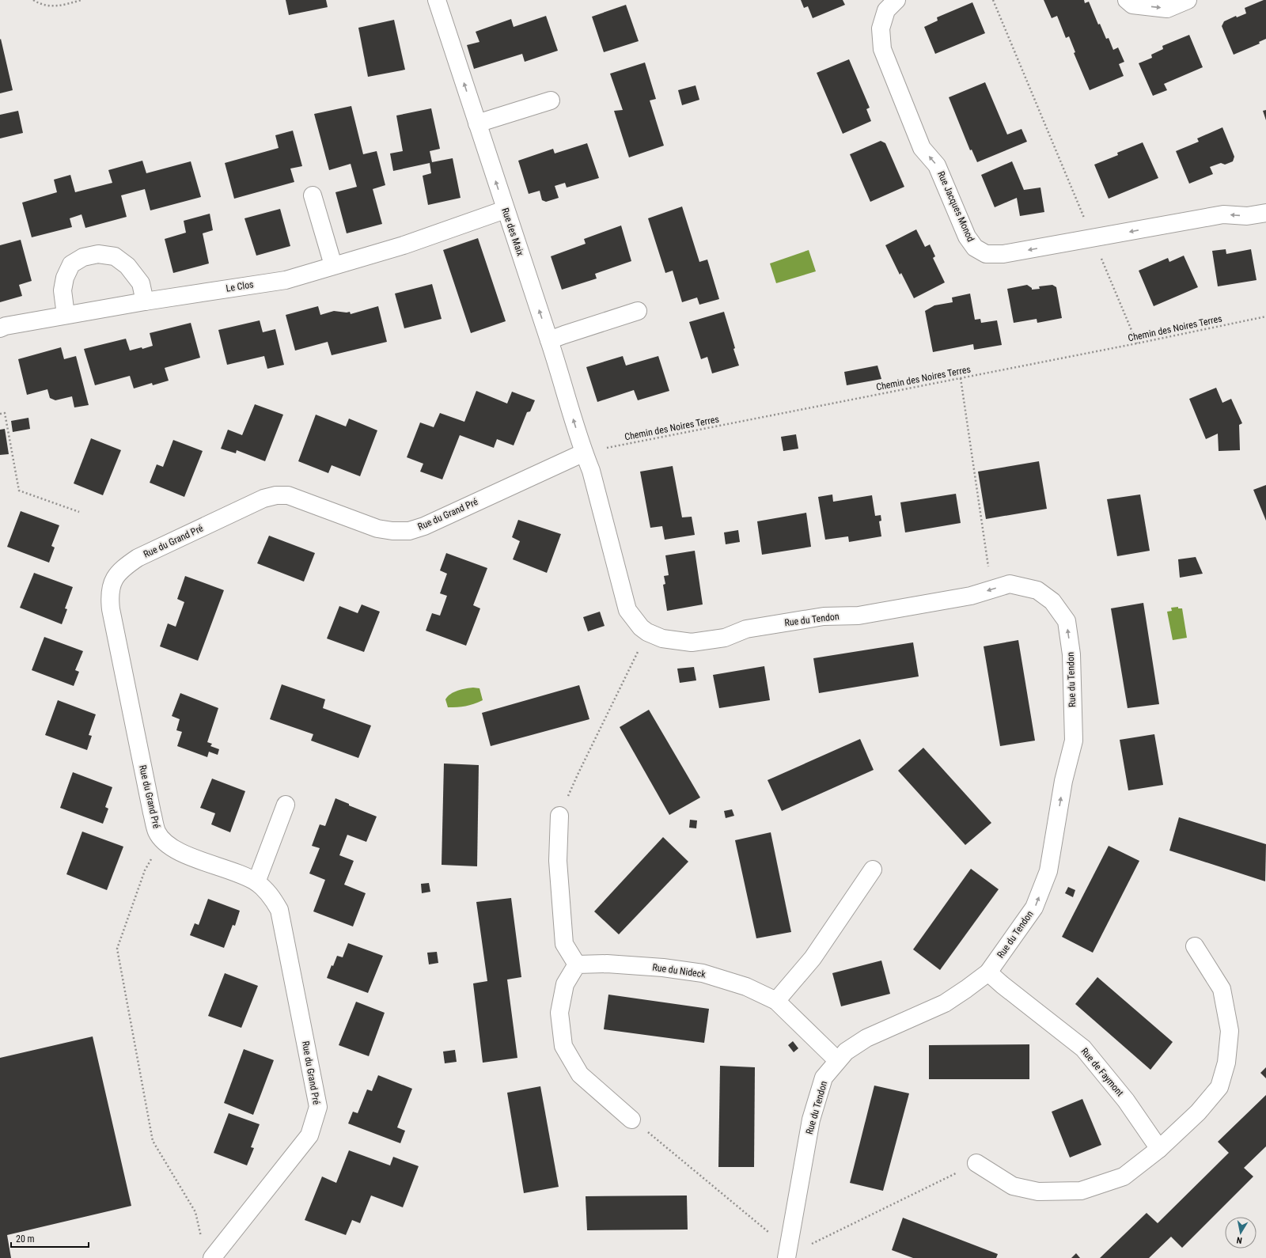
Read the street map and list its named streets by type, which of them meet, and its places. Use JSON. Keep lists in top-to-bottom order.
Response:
{
  "streets": {
    "street": [
      "Rue Jacques Monod",
      "Rue des Maix",
      "Le Clos",
      "Rue du Grand Pré",
      "Rue du Tendon",
      "Rue du Nideck",
      "Rue de Faymont"
    ],
    "path": ["Chemin des Noires Terres"]
  },
  "crossings": [
    ["Rue des Maix", "Le Clos"],
    ["Rue des Maix", "Chemin des Noires Terres"],
    ["Rue des Maix", "Rue du Grand Pré"],
    ["Rue des Maix", "Rue du Tendon"],
    ["Chemin des Noires Terres", "Rue du Grand Pré"],
    ["Chemin des Noires Terres", "Rue du Tendon"],
    ["Rue du Grand Pré", "Rue du Tendon"],
    ["Rue du Tendon", "Rue du Nideck"],
    ["Rue du Tendon", "Rue de Faymont"]
  ],
  "one_way": ["Rue des Maix"],
  "scale_bar": "20 m",
  "north": "bottom"
}
